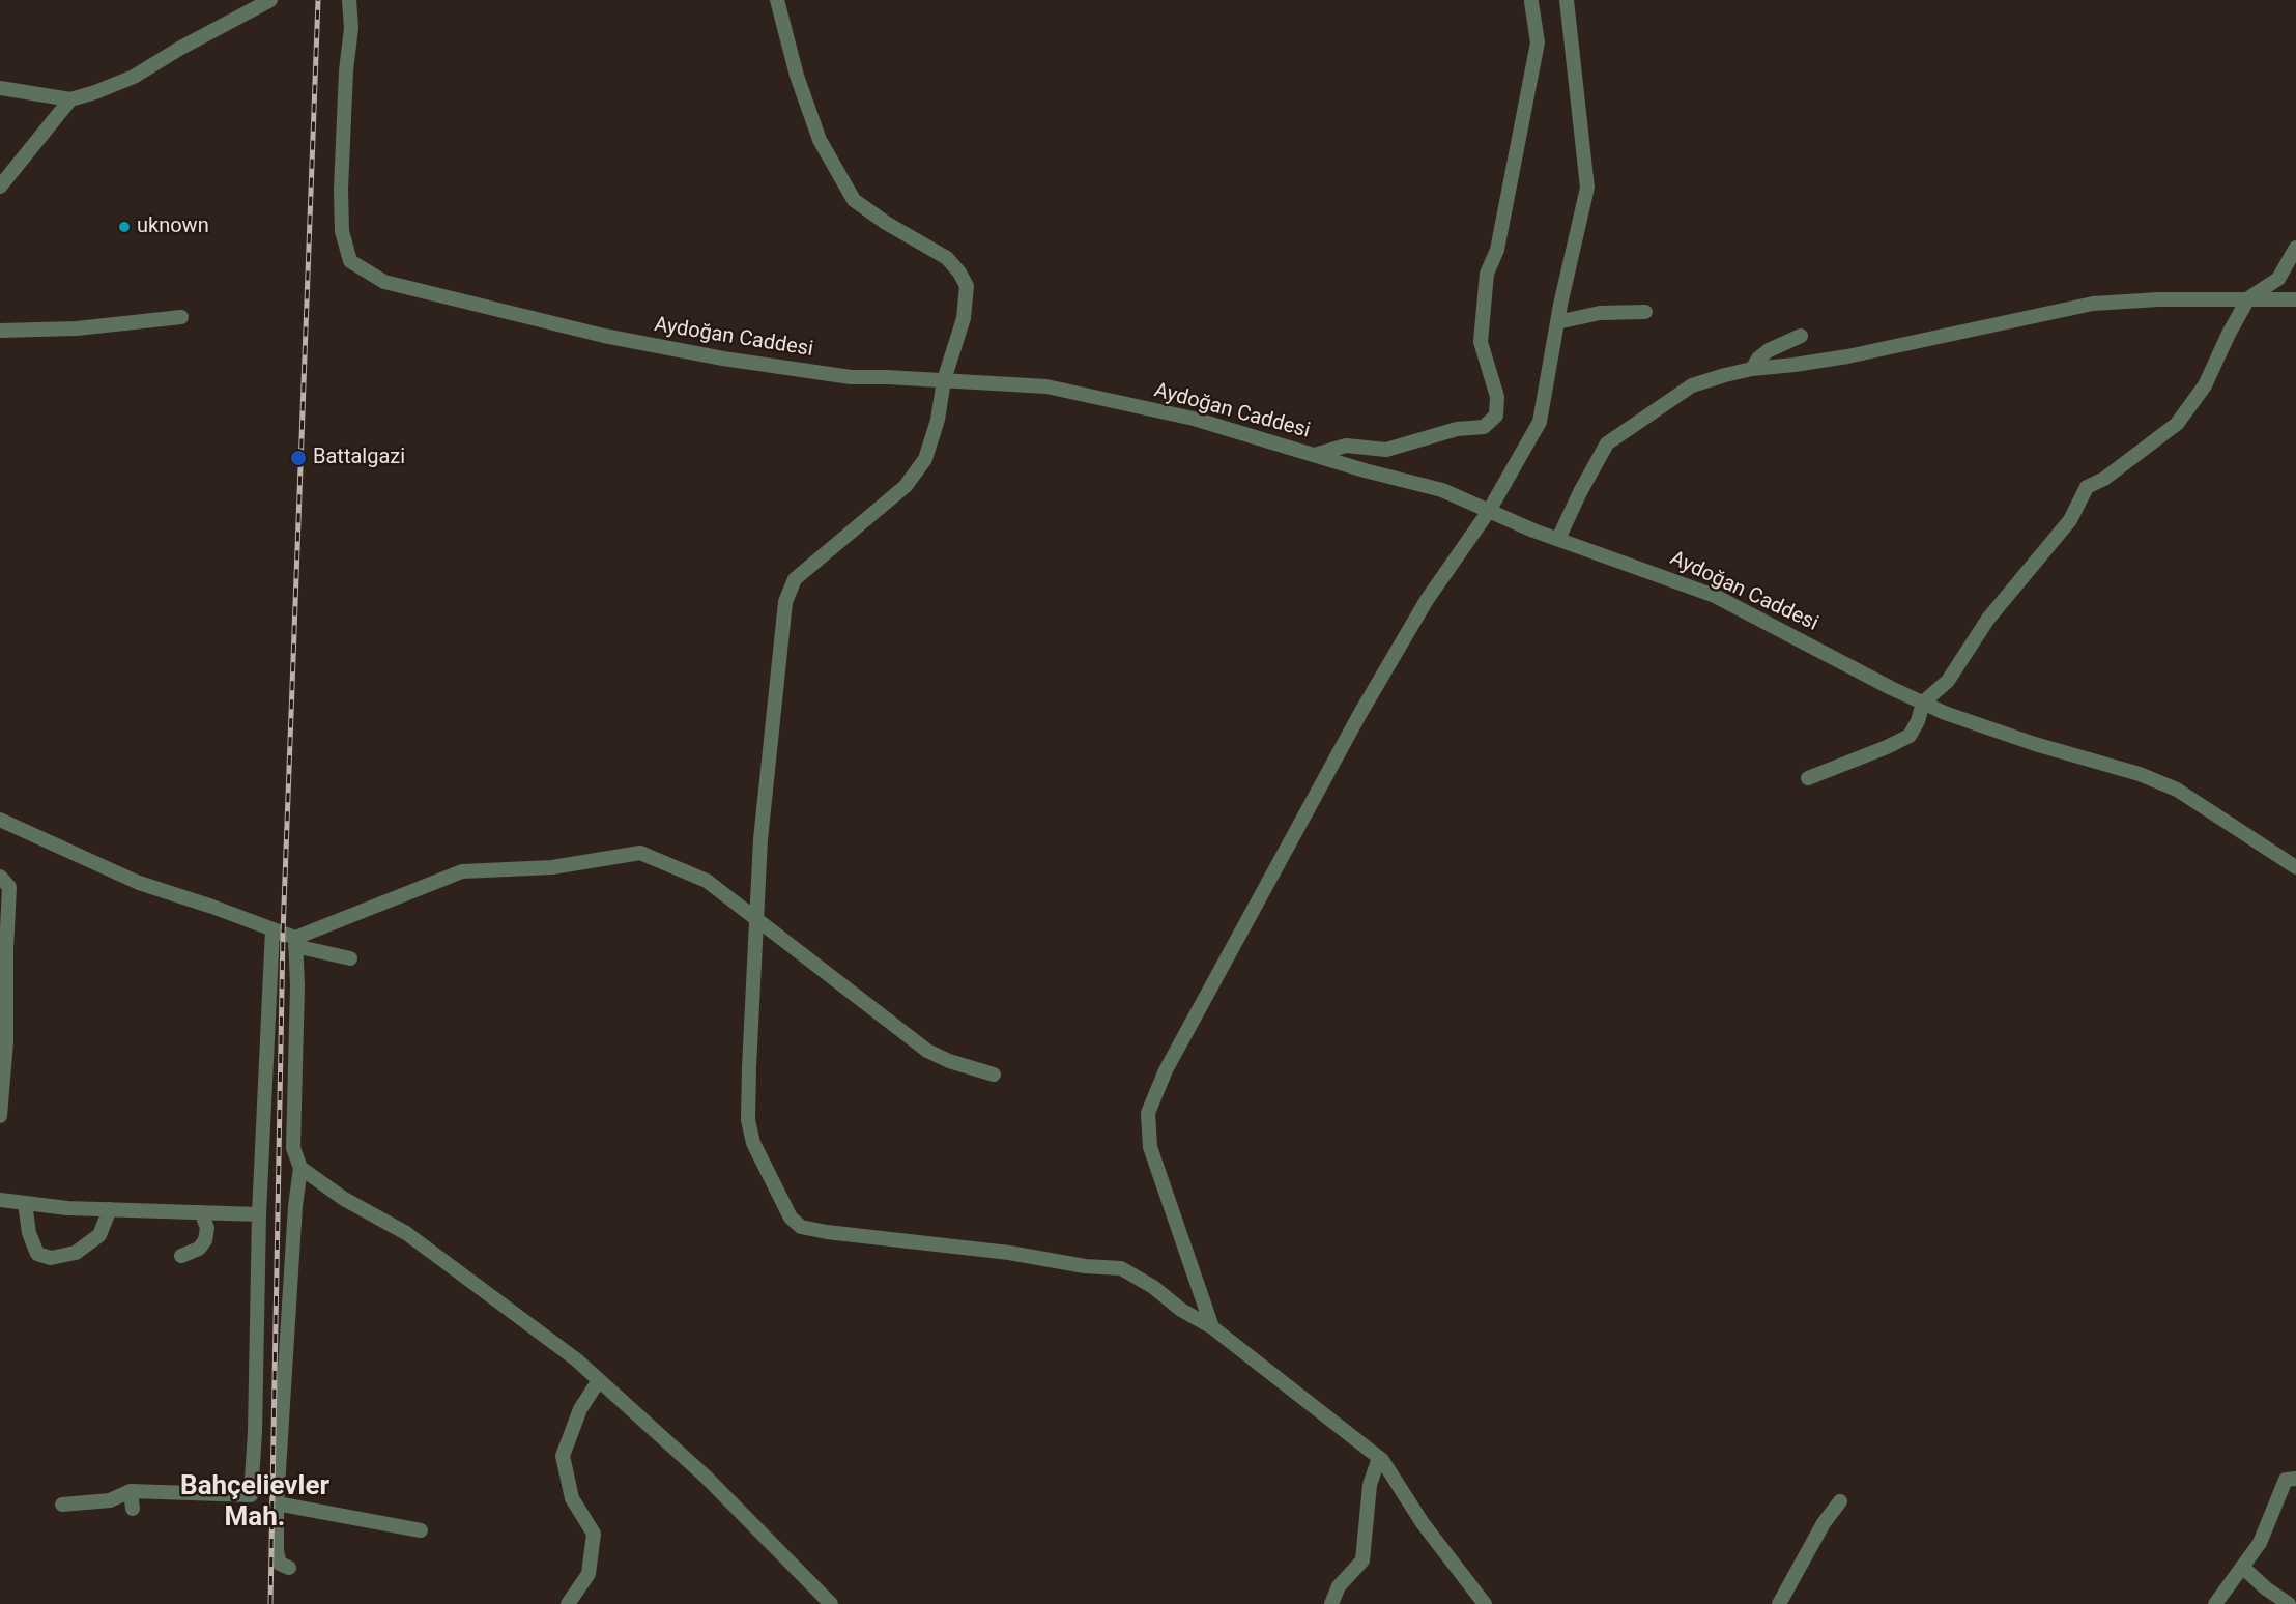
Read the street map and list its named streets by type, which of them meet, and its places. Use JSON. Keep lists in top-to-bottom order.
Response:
{
  "streets": {
    "street": ["Aydoğan Caddesi"]
  },
  "districts": ["Bahçelievler Mah."],
  "places": ["uknown", "Battalgazi"]
}
